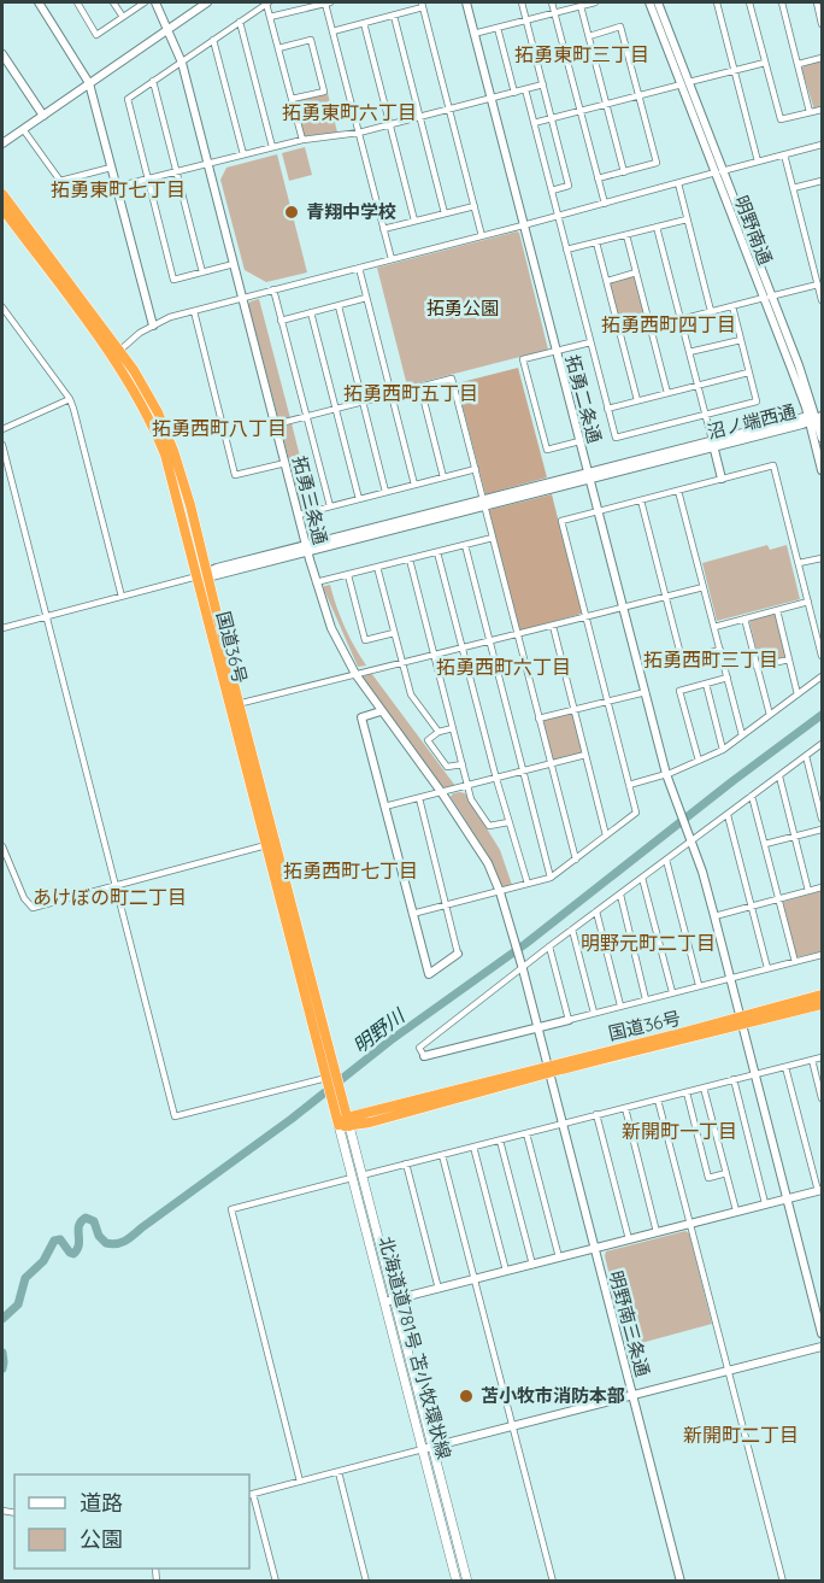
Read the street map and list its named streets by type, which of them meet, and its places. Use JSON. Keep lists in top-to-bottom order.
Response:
{
  "streets": {
    "highway": ["国道36号"],
    "main road": ["北海道道781号 苫小牧環状線"],
    "street": [
      "明野南通",
      "拓勇二条通",
      "沼ノ端西通",
      "拓勇三条通",
      "明野南三条通"
    ]
  },
  "crossings": [
    ["明野南通", "沼ノ端西通"],
    ["拓勇二条通", "沼ノ端西通"],
    ["沼ノ端西通", "拓勇三条通"],
    ["沼ノ端西通", "国道36号"],
    ["国道36号", "明野南三条通"],
    ["国道36号", "北海道道781号 苫小牧環状線"]
  ],
  "districts": [
    "拓勇東町三丁目",
    "拓勇東町六丁目",
    "拓勇東町七丁目",
    "拓勇西町四丁目",
    "拓勇西町五丁目",
    "拓勇西町八丁目",
    "拓勇西町三丁目",
    "拓勇西町六丁目",
    "拓勇西町七丁目",
    "あけぼの町二丁目",
    "明野元町二丁目",
    "新開町一丁目",
    "新開町二丁目"
  ],
  "water": ["明野川"],
  "parks": ["拓勇公園"],
  "places": ["青翔中学校", "苫小牧市消防本部"],
  "legend": ["道路", "公園"]
}
